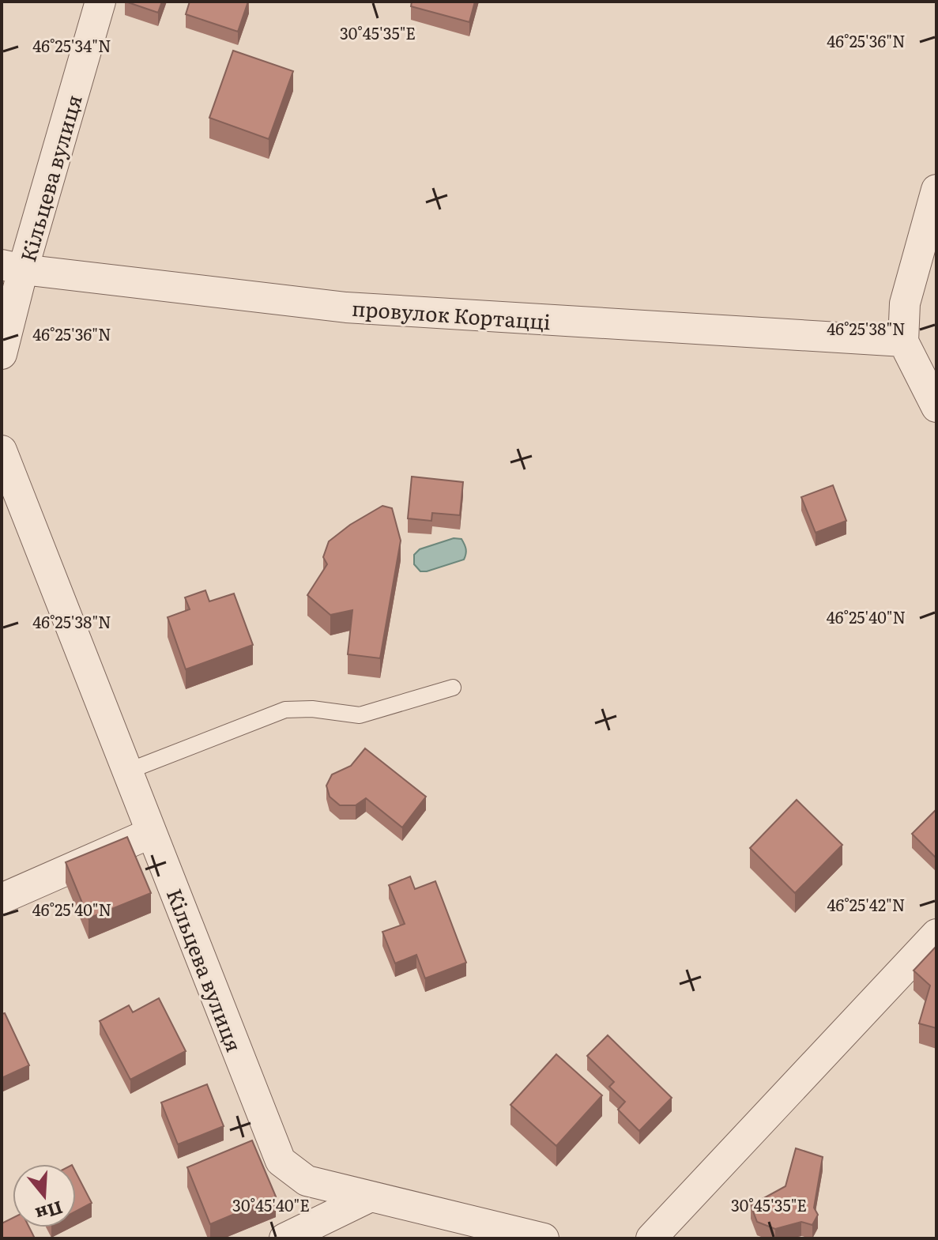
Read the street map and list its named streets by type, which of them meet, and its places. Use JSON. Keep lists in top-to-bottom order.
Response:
{
  "streets": {
    "street": ["Кільцева вулиця", "провулок Кортацці"]
  },
  "crossings": [
    ["Кільцева вулиця", "провулок Кортацці"]
  ],
  "north": "bottom",
  "coordinates": [
    "30°45'35\"E",
    "46°25'36\"N",
    "46°25'34\"N",
    "46°25'38\"N",
    "46°25'40\"N",
    "46°25'42\"N",
    "30°45'40\"E"
  ]
}
